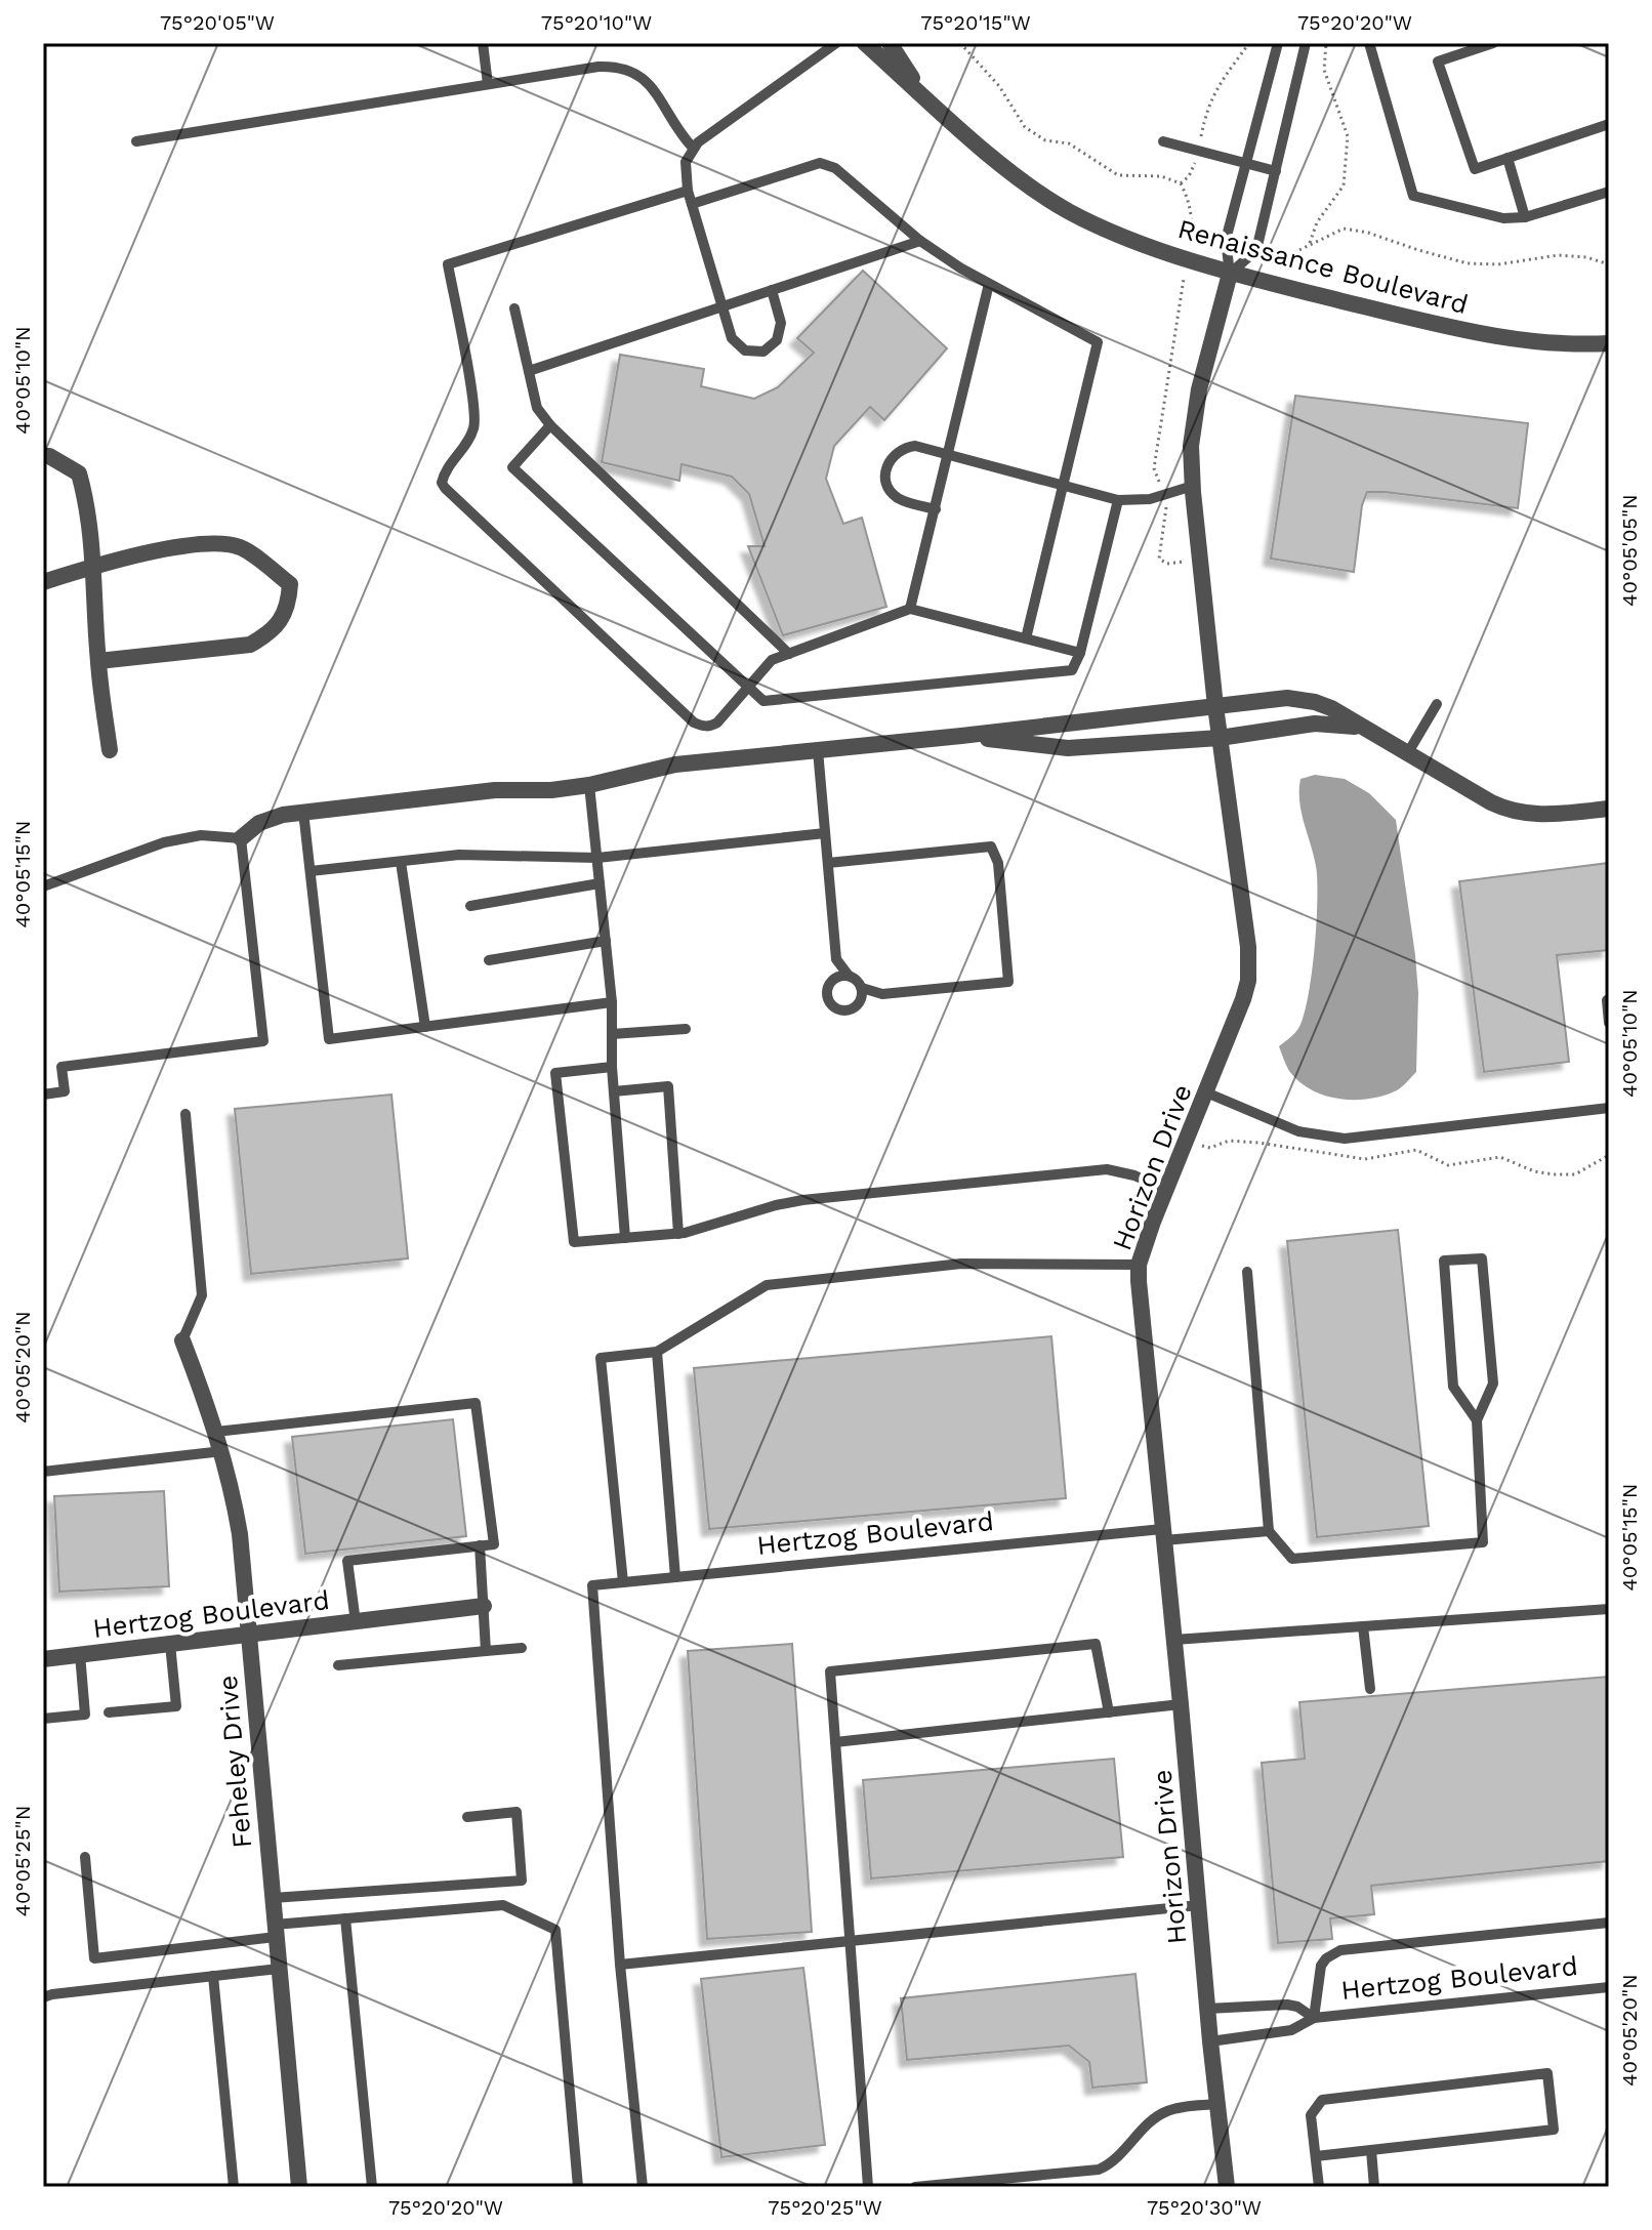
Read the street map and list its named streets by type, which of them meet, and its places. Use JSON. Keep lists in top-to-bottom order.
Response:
{
  "streets": {
    "street": [
      "Renaissance Boulevard",
      "Horizon Drive",
      "Hertzog Boulevard",
      "Feheley Drive"
    ]
  },
  "crossings": [
    ["Renaissance Boulevard", "Horizon Drive"],
    ["Horizon Drive", "Hertzog Boulevard"],
    ["Hertzog Boulevard", "Feheley Drive"]
  ],
  "coordinates": [
    "75°20'05\"W",
    "75°20'10\"W",
    "75°20'15\"W",
    "75°20'20\"W",
    "40°05'10\"N",
    "40°05'05\"N",
    "40°05'15\"N",
    "40°05'20\"N",
    "40°05'25\"N",
    "75°20'25\"W",
    "75°20'30\"W"
  ]
}
